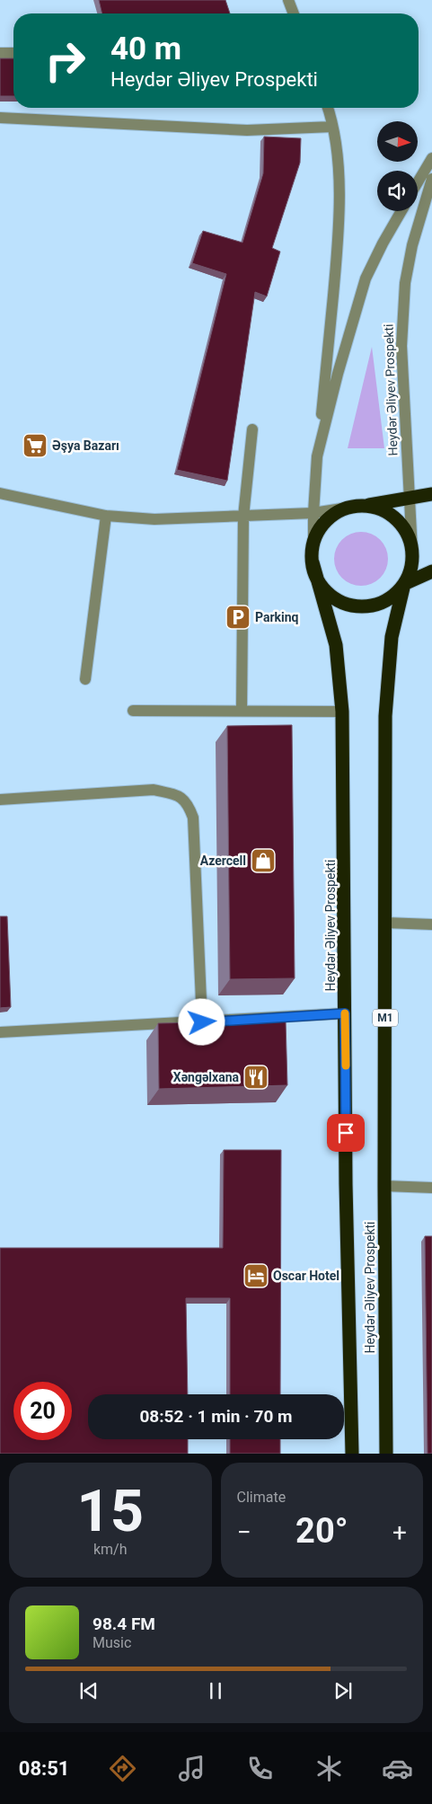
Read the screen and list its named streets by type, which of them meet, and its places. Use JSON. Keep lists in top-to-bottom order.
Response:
{
  "streets": {
    "highway": ["Heydər Əliyev Prospekti", "M1"]
  },
  "places": {
    "supermarket": ["Əşya Bazarı"],
    "parking": ["Parkinq"],
    "shop": ["Azercell"],
    "restaurant": ["Xəngəlxana"],
    "hotel": ["Oscar Hotel"]
  },
  "north": "right",
  "page": {
    "turn": ["40 m", "Heydər Əliyev Prospekti"],
    "limit": "20",
    "trip": "08:52 · 1 min · 70 m",
    "tile": [
      ["15", "km/h"],
      "Climate"
    ],
    "heat": ["−", "20°", "+"],
    "song": ["98.4 FM", "Music"],
    "tabs": "08:51"
  }
}
